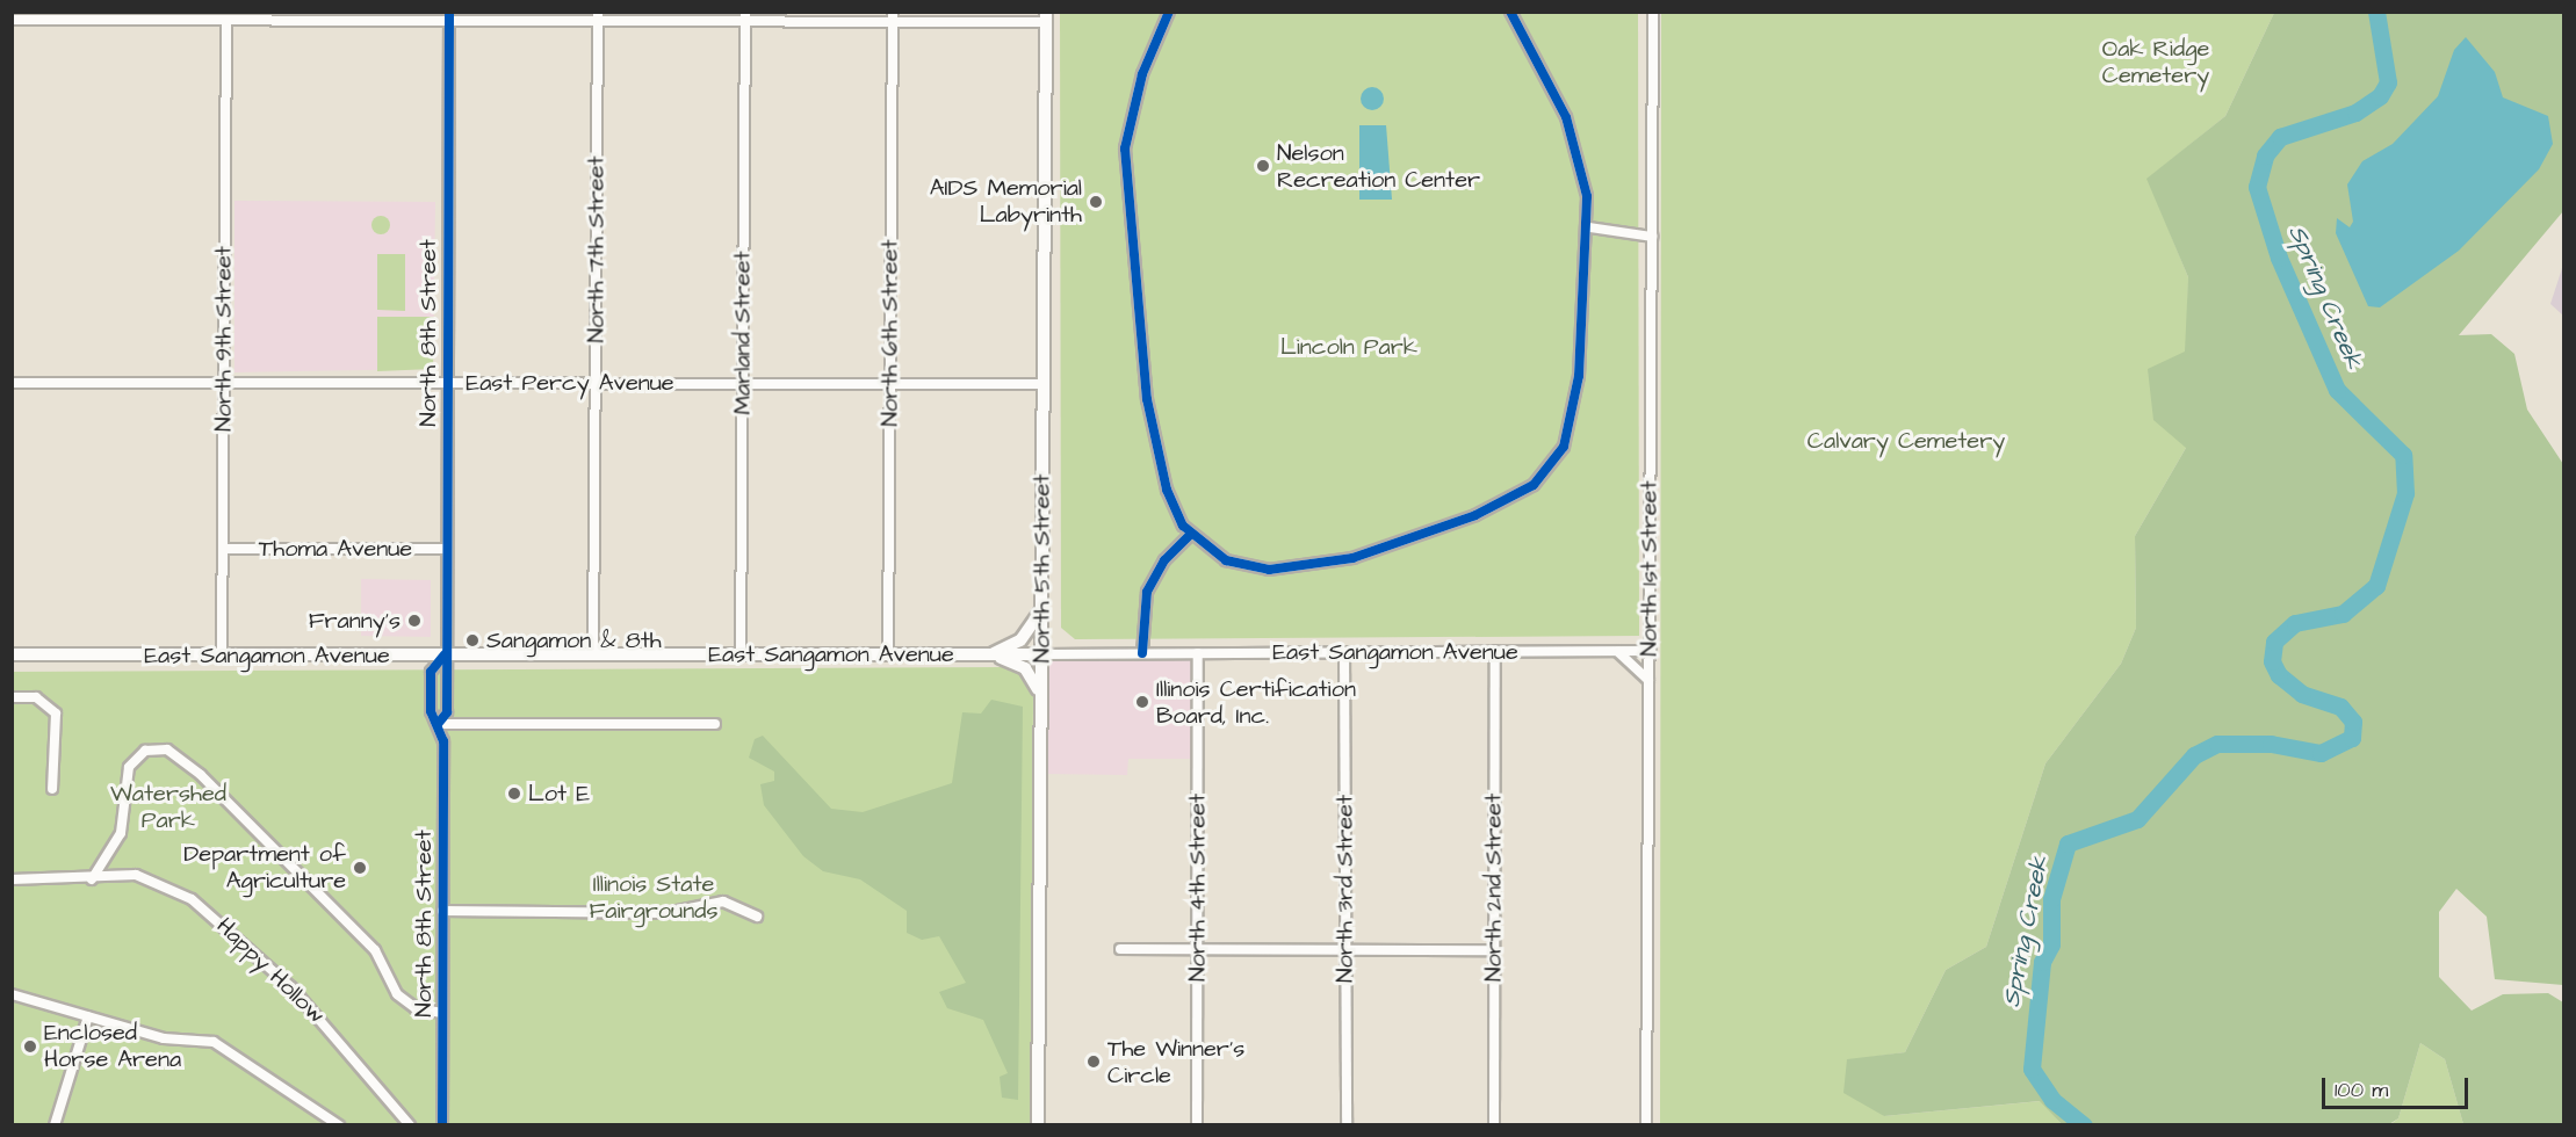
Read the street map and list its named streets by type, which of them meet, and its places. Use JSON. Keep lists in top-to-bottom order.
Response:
{
  "streets": {
    "main road": ["North 5th Street", "East Sangamon Avenue"],
    "street": [
      "North 7th Street",
      "North 8th Street",
      "Marland Street",
      "North 6th Street",
      "North 9th Street",
      "East Percy Avenue",
      "Thoma Avenue",
      "North 1st Street",
      "North 4th Street",
      "North 2nd Street",
      "North 3rd Street",
      "Happy Hollow"
    ]
  },
  "crossings": [
    ["North 7th Street", "East Percy Avenue"],
    ["North 7th Street", "East Sangamon Avenue"],
    ["North 8th Street", "East Percy Avenue"],
    ["North 8th Street", "Thoma Avenue"],
    ["North 8th Street", "East Sangamon Avenue"],
    ["Marland Street", "East Percy Avenue"],
    ["Marland Street", "East Sangamon Avenue"],
    ["North 6th Street", "East Percy Avenue"],
    ["North 6th Street", "East Sangamon Avenue"],
    ["North 9th Street", "East Percy Avenue"],
    ["North 9th Street", "Thoma Avenue"],
    ["North 9th Street", "East Sangamon Avenue"],
    ["East Percy Avenue", "North 5th Street"],
    ["North 5th Street", "East Sangamon Avenue"],
    ["North 1st Street", "East Sangamon Avenue"],
    ["East Sangamon Avenue", "North 4th Street"],
    ["East Sangamon Avenue", "North 2nd Street"],
    ["East Sangamon Avenue", "North 3rd Street"]
  ],
  "water": ["Spring Creek"],
  "parks": [
    "Oak Ridge Cemetery",
    "Lincoln Park",
    "Calvary Cemetery",
    "Watershed Park",
    "Illinois State Fairgrounds"
  ],
  "places": [
    "Nelson Recreation Center",
    "AIDS Memorial Labyrinth",
    "Franny's",
    "Sangamon & 8th",
    "Illinois Certification Board, Inc.",
    "Lot E",
    "Department of Agriculture",
    "Enclosed Horse Arena",
    "The Winner's Circle"
  ],
  "scale_bar": "100 m"
}
